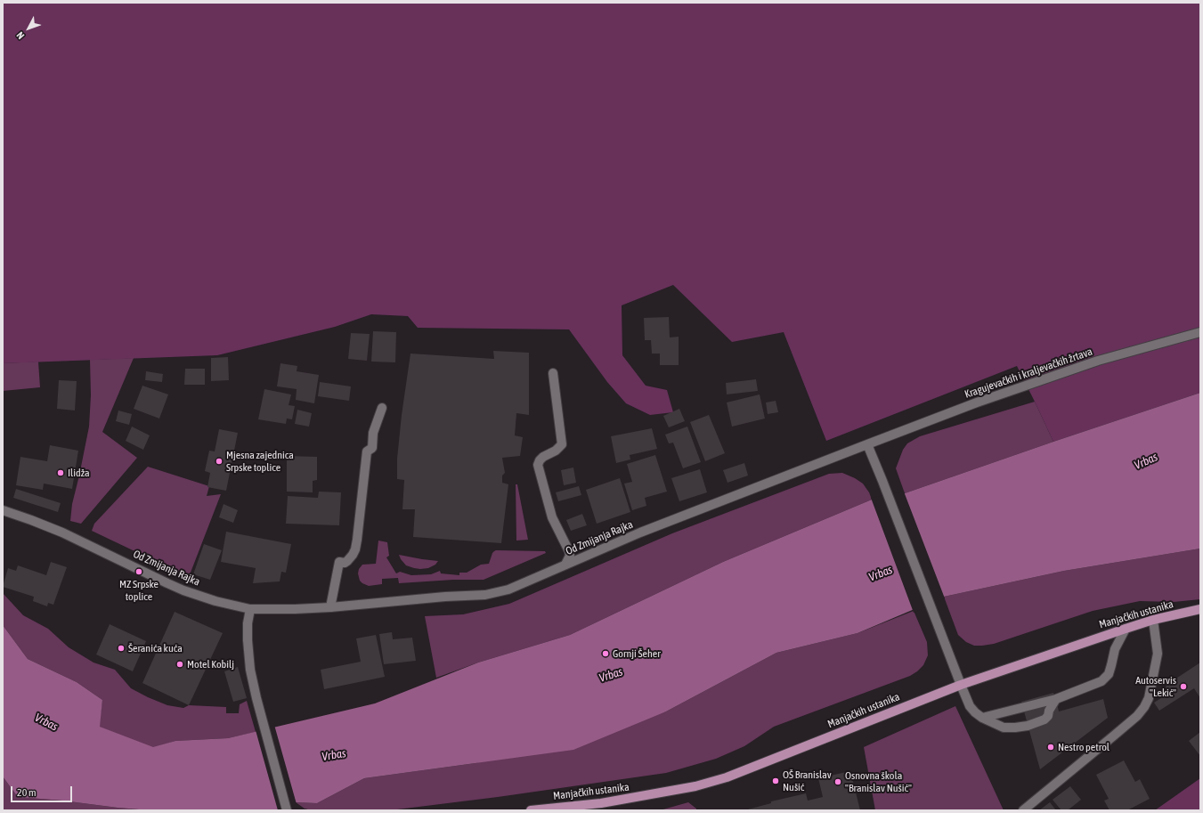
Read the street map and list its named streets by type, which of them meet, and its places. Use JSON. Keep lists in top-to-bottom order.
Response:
{
  "streets": {
    "main road": ["Manjačkih ustanika"],
    "street": ["Kragujevačkih i kraljevačkih žrtava", "Od Zmijanja Rajka"]
  },
  "crossings": [
    ["Kragujevačkih i kraljevačkih žrtava", "Od Zmijanja Rajka"]
  ],
  "water": ["Vrbas"],
  "places": [
    "Mjesna zajednica Srpske toplice",
    "Ilidža",
    "MZ Srpske toplice",
    "Šeranića kuća",
    "Gornji Šeher",
    "Motel Kobilj",
    "Autoservis \"Lekić\"",
    "Nestro petrol",
    "OŠ Branislav Nušić",
    "Osnovna škola \"Branislav Nušić\""
  ],
  "scale_bar": "20 m",
  "north": "bottom left"
}
